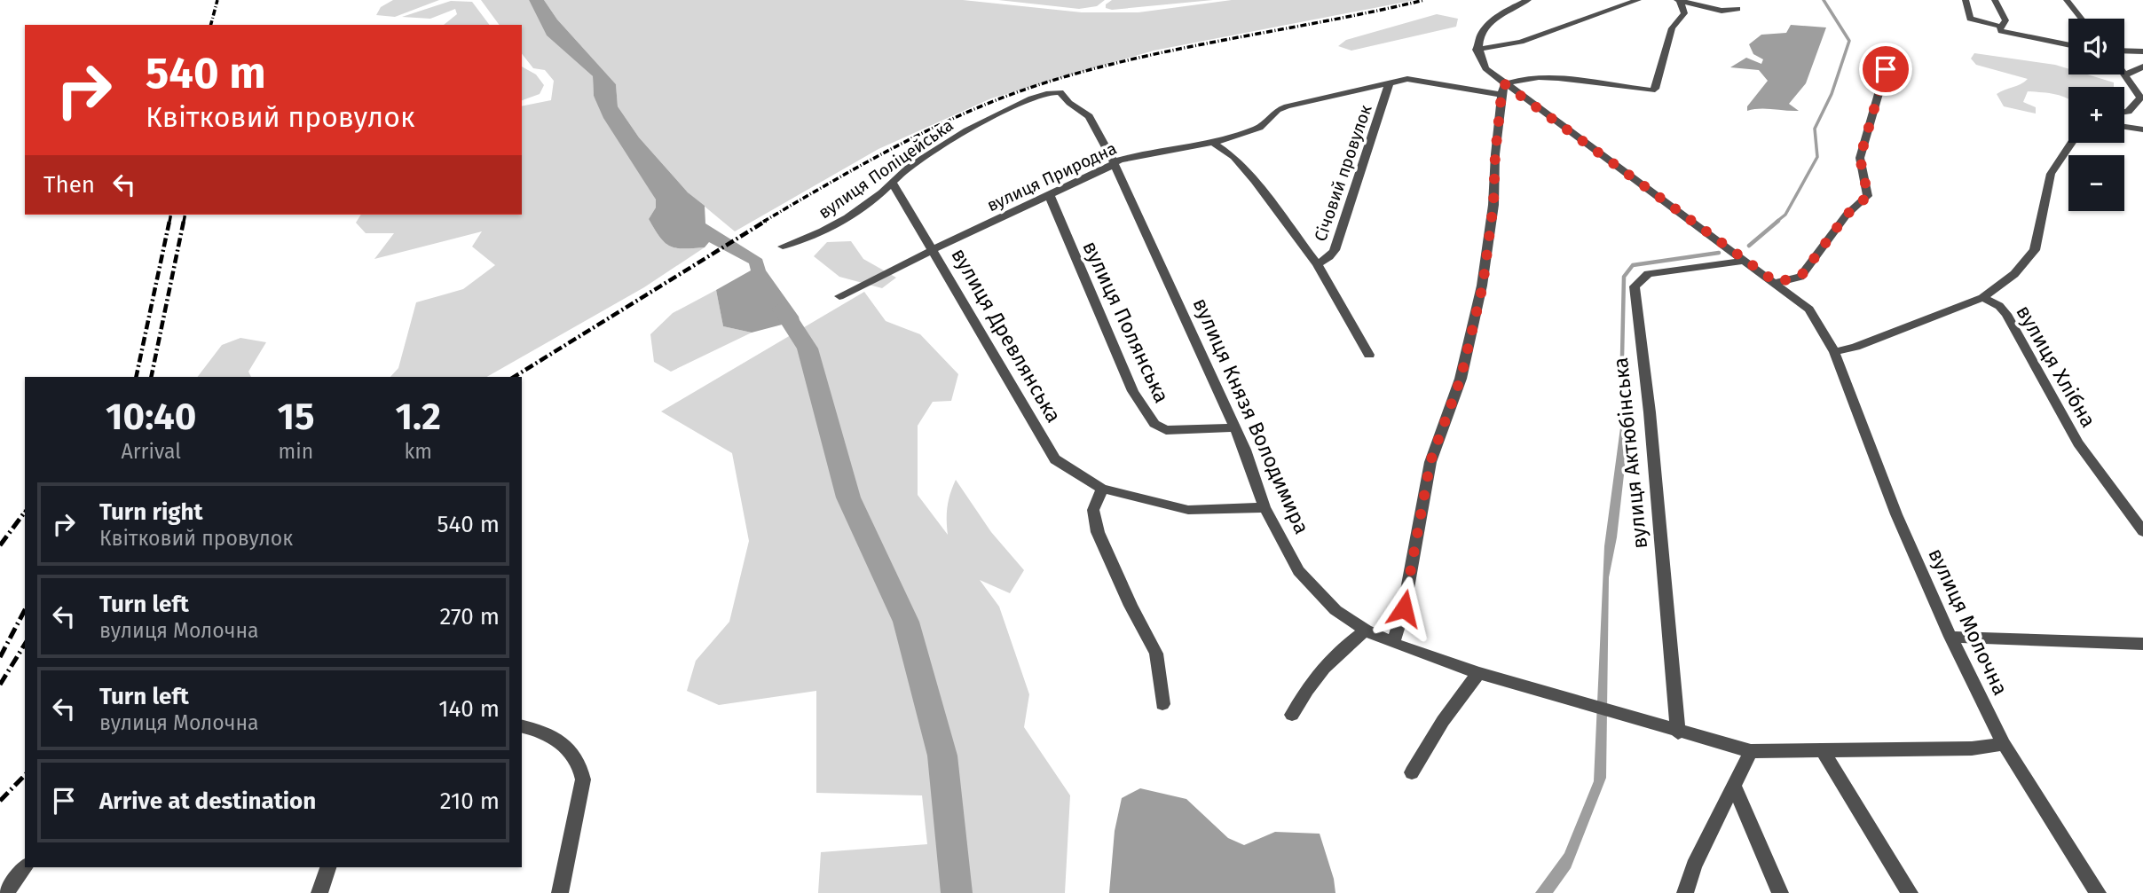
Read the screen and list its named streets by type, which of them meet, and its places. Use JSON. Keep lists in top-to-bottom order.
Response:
{
  "streets": {
    "street": [
      "вулиця Поліцейська",
      "Січовий провулок",
      "вулиця Природна",
      "вулиця Полянська",
      "вулиця Древлянська",
      "вулиця Хлібна",
      "вулиця Князя Володимира",
      "вулиця Актюбінська",
      "вулиця Молочна"
    ]
  },
  "crossings": [
    ["вулиця Поліцейська", "вулиця Древлянська"],
    ["вулиця Поліцейська", "вулиця Князя Володимира"],
    ["Січовий провулок", "вулиця Природна"],
    ["вулиця Природна", "вулиця Полянська"],
    ["вулиця Природна", "вулиця Древлянська"],
    ["вулиця Природна", "вулиця Князя Володимира"],
    ["вулиця Природна", "вулиця Молочна"],
    ["вулиця Полянська", "вулиця Князя Володимира"],
    ["вулиця Древлянська", "вулиця Князя Володимира"],
    ["вулиця Князя Володимира", "вулиця Актюбінська"],
    ["вулиця Актюбінська", "вулиця Молочна"]
  ],
  "page": {
    "map_buttons": ["+", "−"],
    "turn": ["540 m", "Квітковий провулок"],
    "then": "Then",
    "eta": [
      "10:40",
      "Arrival",
      "15",
      "min",
      "1.2",
      "km"
    ],
    "list": [
      {
        "name": "Turn right",
        "note": "Квітковий провулок",
        "value": "540 m"
      },
      {
        "name": "Turn left",
        "note": "вулиця Молочна",
        "value": "270 m"
      },
      {
        "name": "Turn left",
        "note": "вулиця Молочна",
        "value": "140 m"
      },
      {
        "name": "Arrive at destination",
        "value": "210 m"
      }
    ]
  }
}
